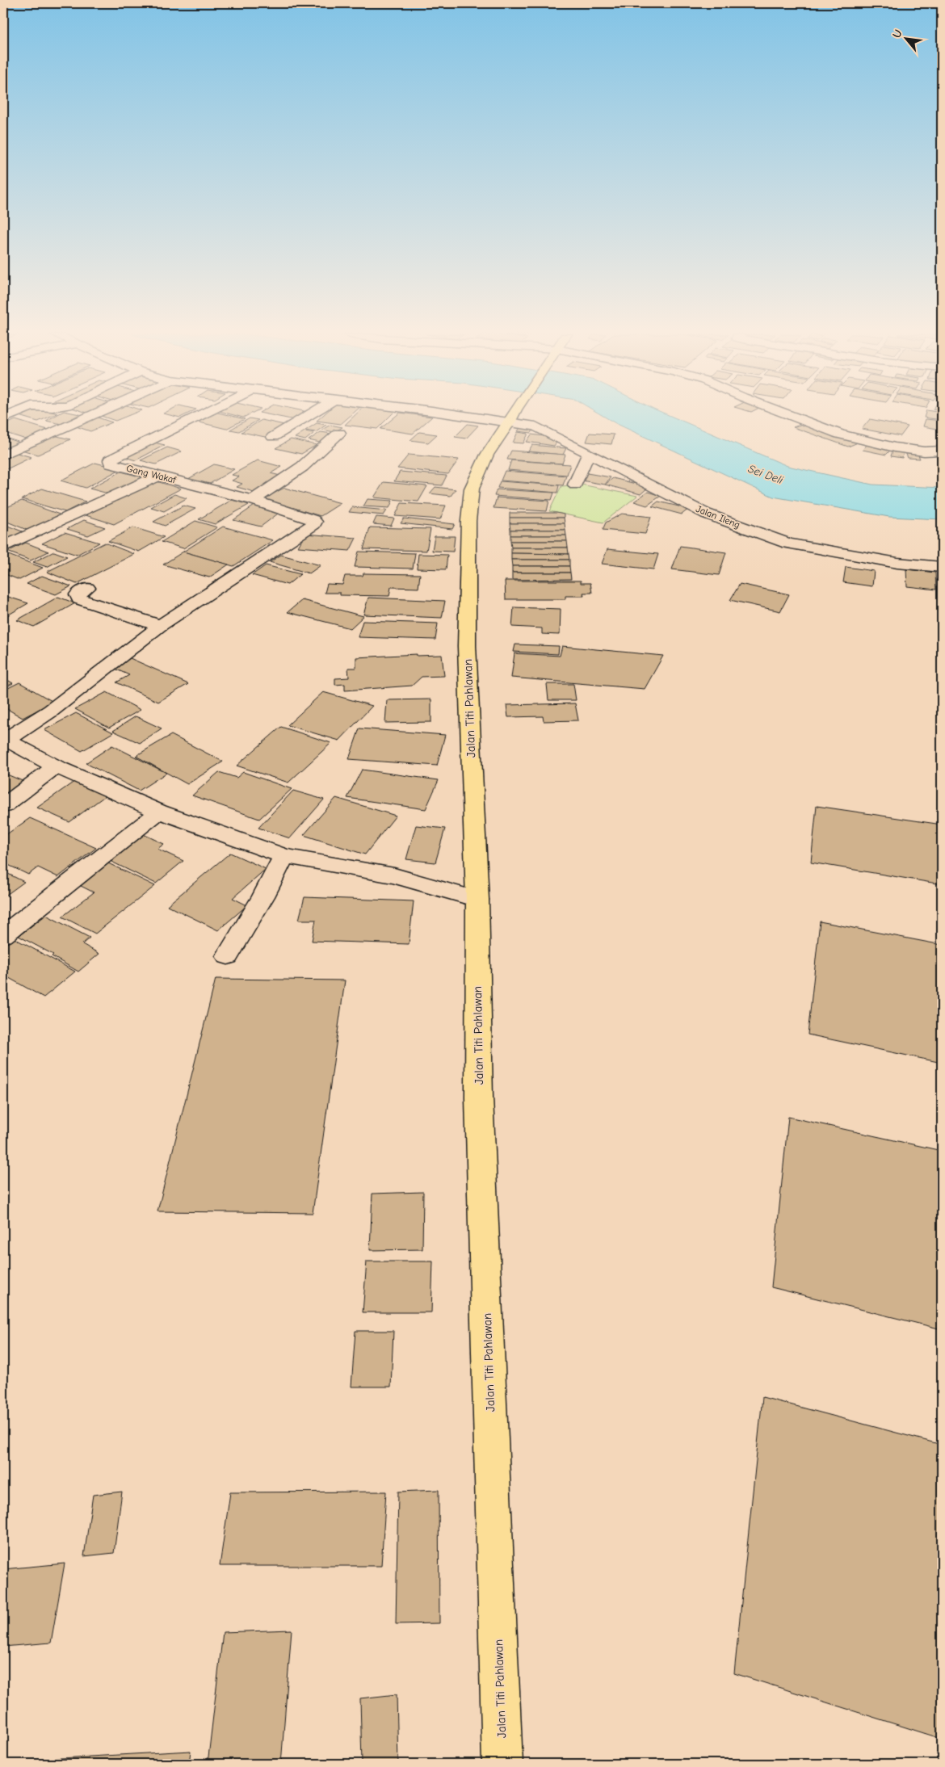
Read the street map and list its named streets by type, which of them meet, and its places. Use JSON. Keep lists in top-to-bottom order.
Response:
{
  "streets": {
    "main road": ["Jalan Titi Pahlawan"],
    "street": ["Gang Wakaf", "Jalan Ileng"]
  },
  "water": ["Sei Deli"],
  "north": "top left"
}
